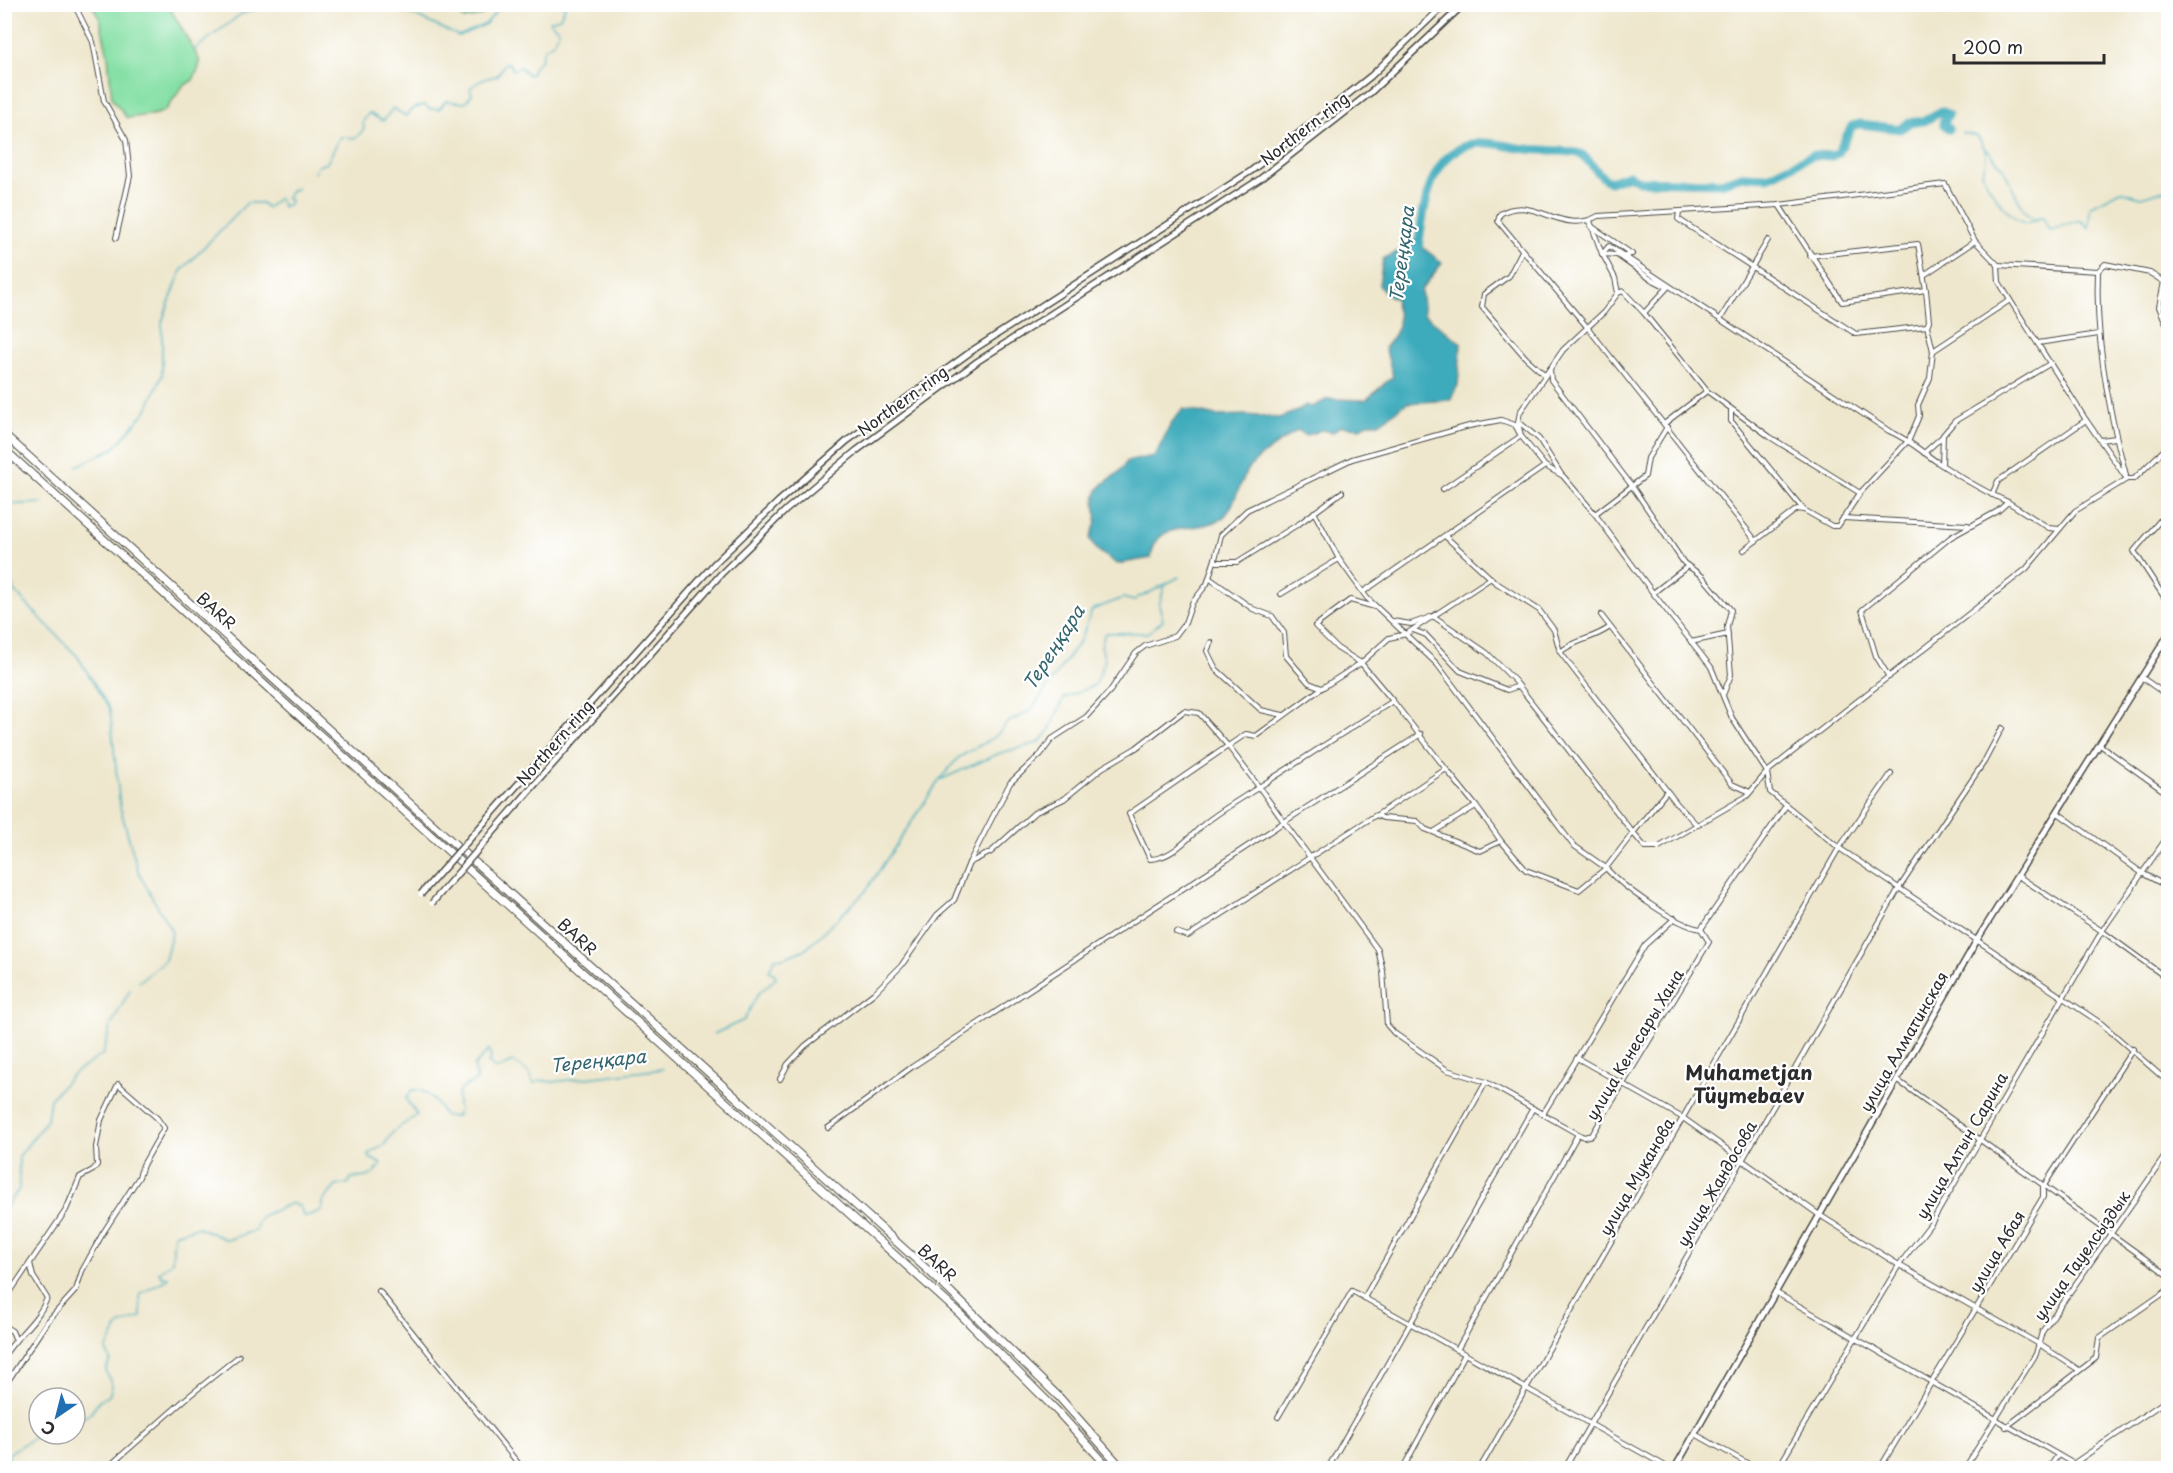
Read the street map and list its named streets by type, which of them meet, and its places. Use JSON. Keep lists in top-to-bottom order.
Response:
{
  "streets": {
    "highway": ["BARR"],
    "street": [
      "Northern ring",
      "улица Алматинская",
      "улица Кенесары Хана",
      "улица Алтын Сарина",
      "улица Муканова",
      "улица Жандосова",
      "улица Абая",
      "улица Тауелсыздык"
    ]
  },
  "districts": ["Muhametjan Tüymebaev"],
  "water": ["Тереңқара"],
  "scale_bar": "200 m",
  "north": "bottom left"
}
